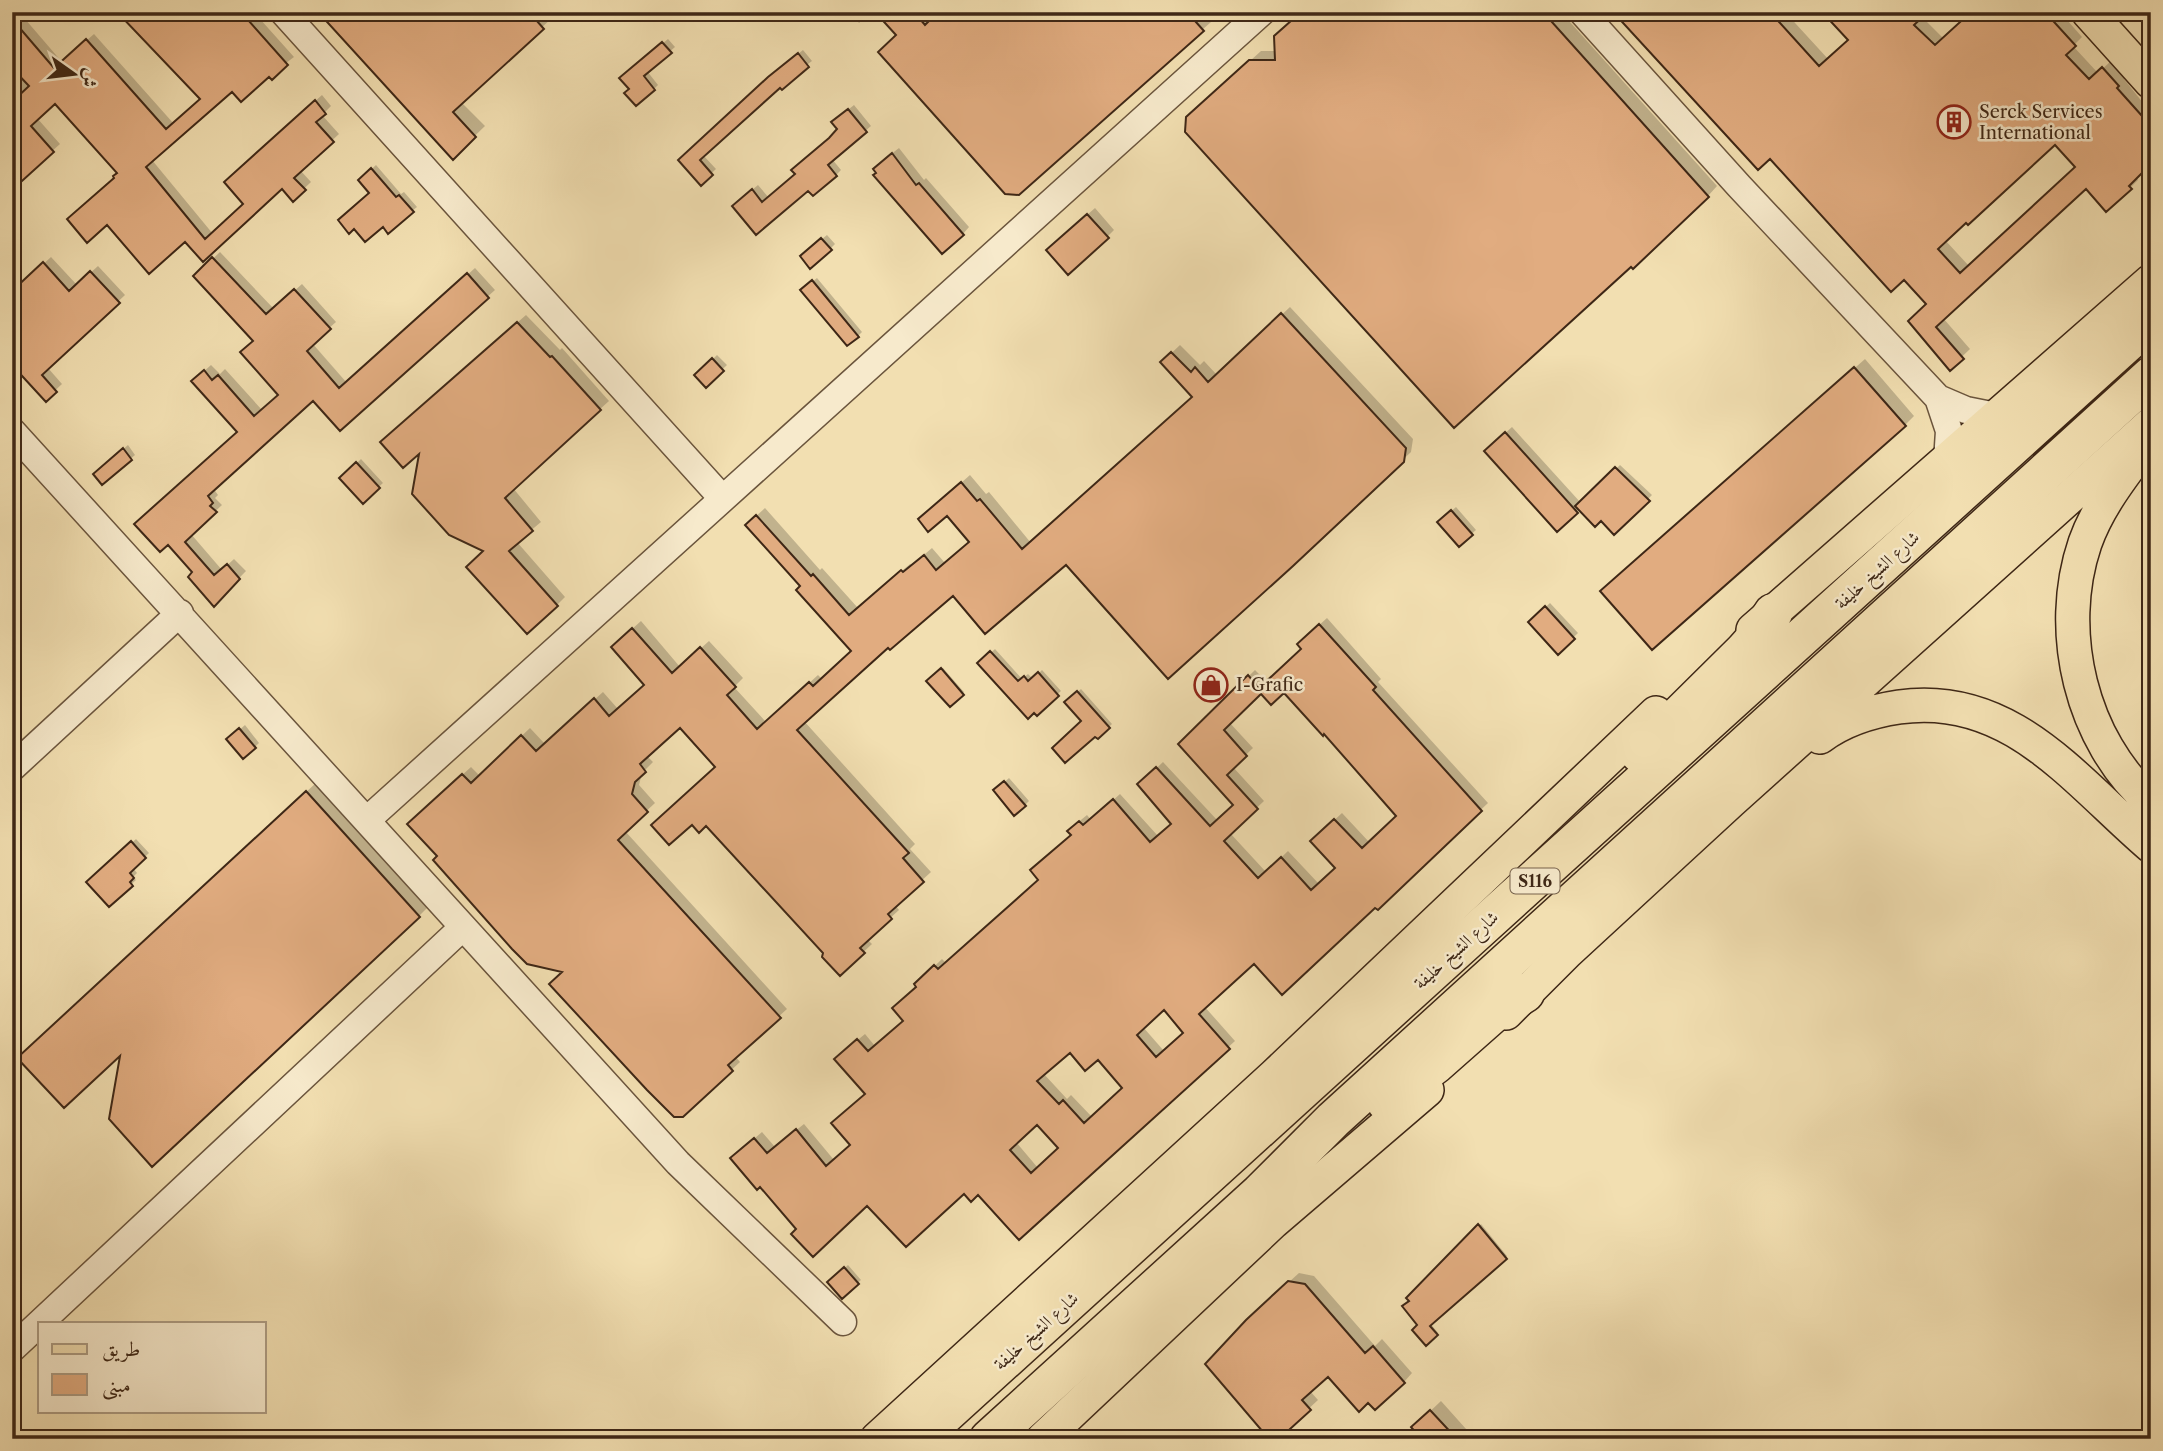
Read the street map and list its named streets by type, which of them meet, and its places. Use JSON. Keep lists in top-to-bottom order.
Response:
{
  "streets": {
    "highway": ["شارع الشيخ خليفة", "S116"]
  },
  "places": {
    "building": ["Serck Services International"],
    "shop": ["I-Grafic"]
  },
  "legend": ["طريق", "مبنى"],
  "north": "right"
}
